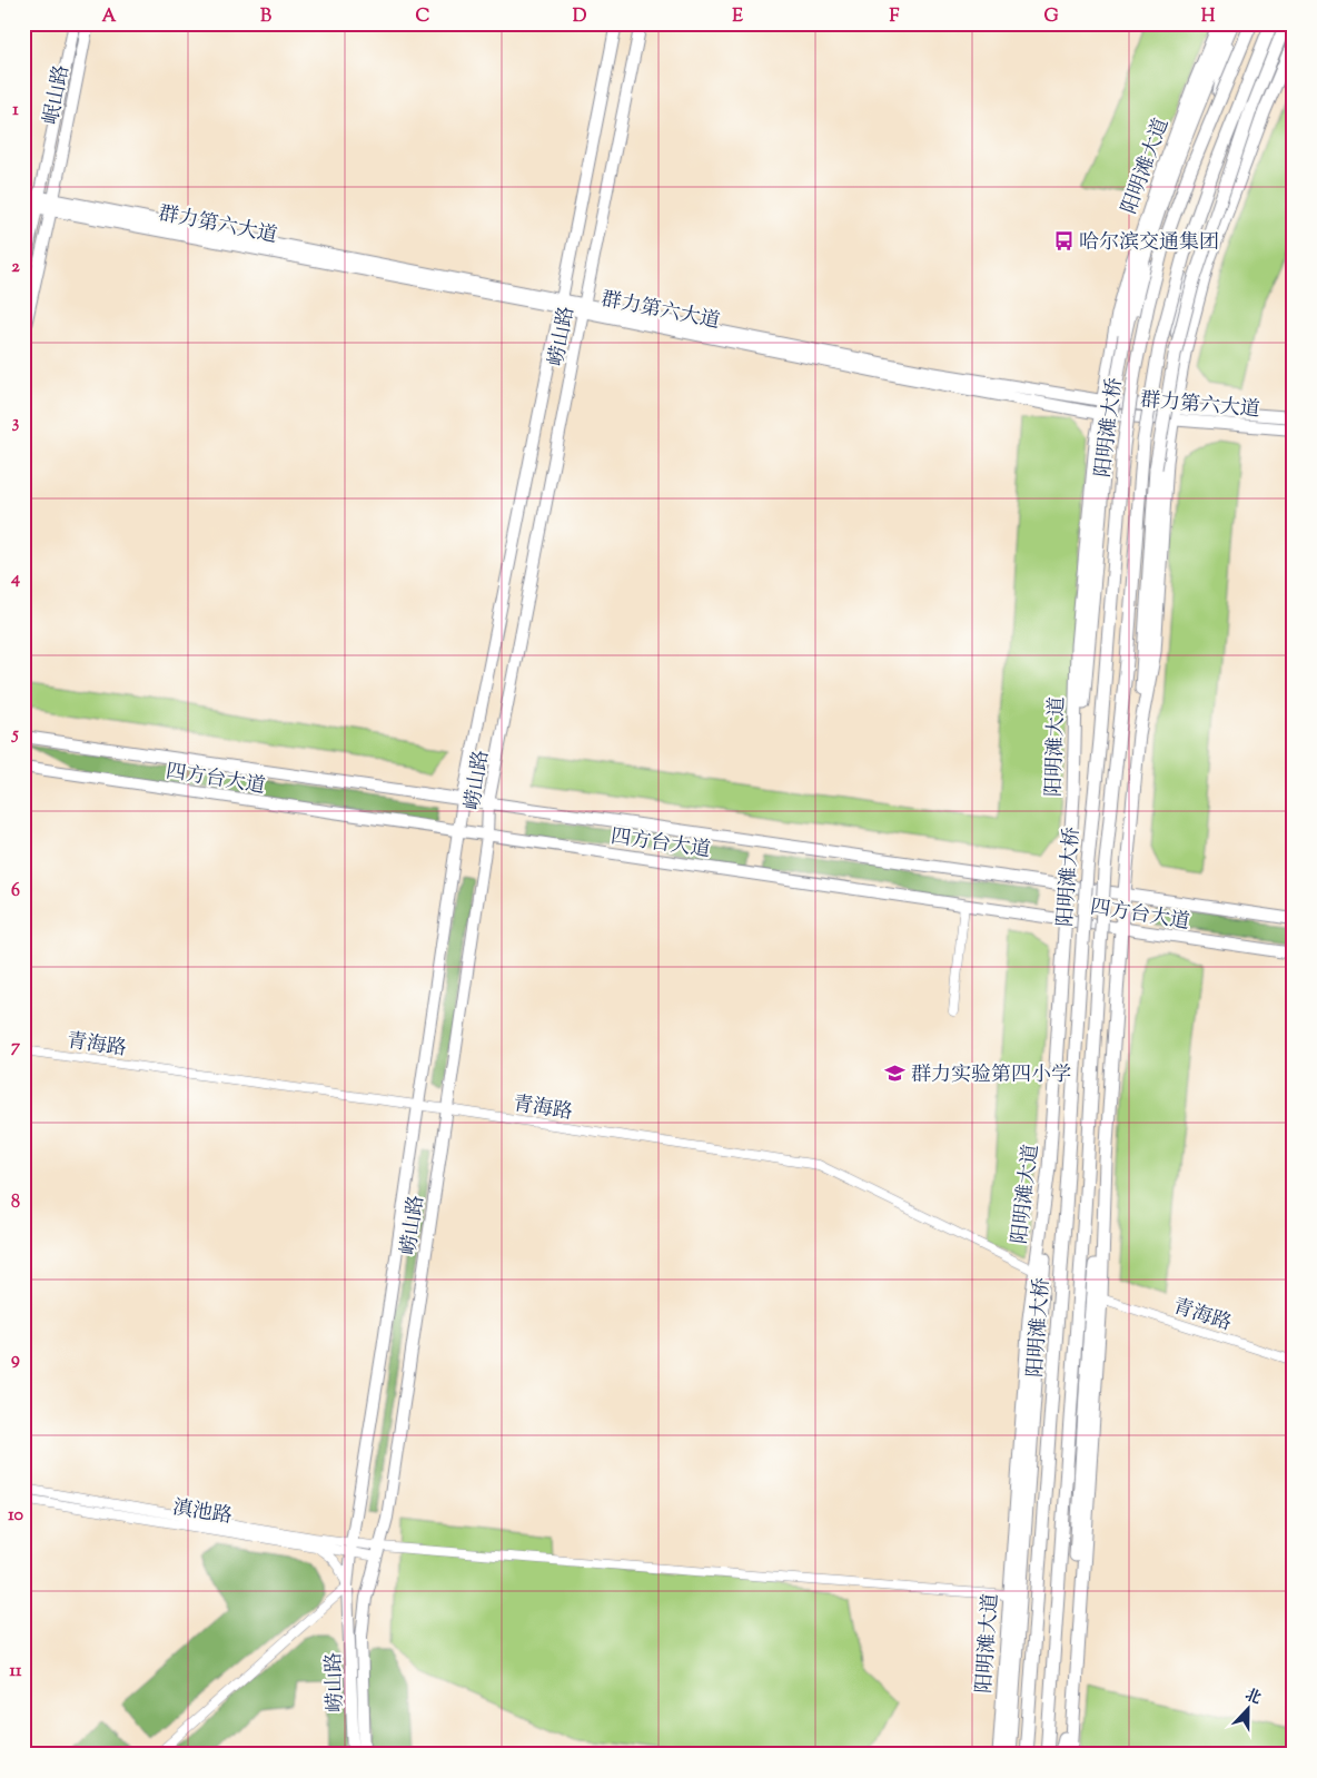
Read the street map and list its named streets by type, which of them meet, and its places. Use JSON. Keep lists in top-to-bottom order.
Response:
{
  "streets": {
    "highway": ["阳明滩大道", "阳明滩大桥"],
    "main road": [
      "岷山路",
      "群力第六大道",
      "崂山路",
      "四方台大道"
    ],
    "street": ["青海路", "滇池路"]
  },
  "crossings": [
    ["岷山路", "群力第六大道"],
    ["阳明滩大道", "群力第六大道"],
    ["阳明滩大道", "四方台大道"],
    ["阳明滩大道", "青海路"],
    ["阳明滩大道", "滇池路"],
    ["群力第六大道", "崂山路"],
    ["崂山路", "四方台大道"],
    ["崂山路", "青海路"],
    ["崂山路", "滇池路"]
  ],
  "places": {
    "bus stop": ["哈尔滨交通集团"],
    "school or university": ["群力实验第四小学"]
  },
  "north": "top",
  "grid": {
    "columns": [
      "A",
      "B",
      "C",
      "D",
      "E",
      "F",
      "G",
      "H"
    ],
    "rows": [
      "1",
      "2",
      "3",
      "4",
      "5",
      "6",
      "7",
      "8",
      "9",
      "10",
      "11"
    ]
  }
}
